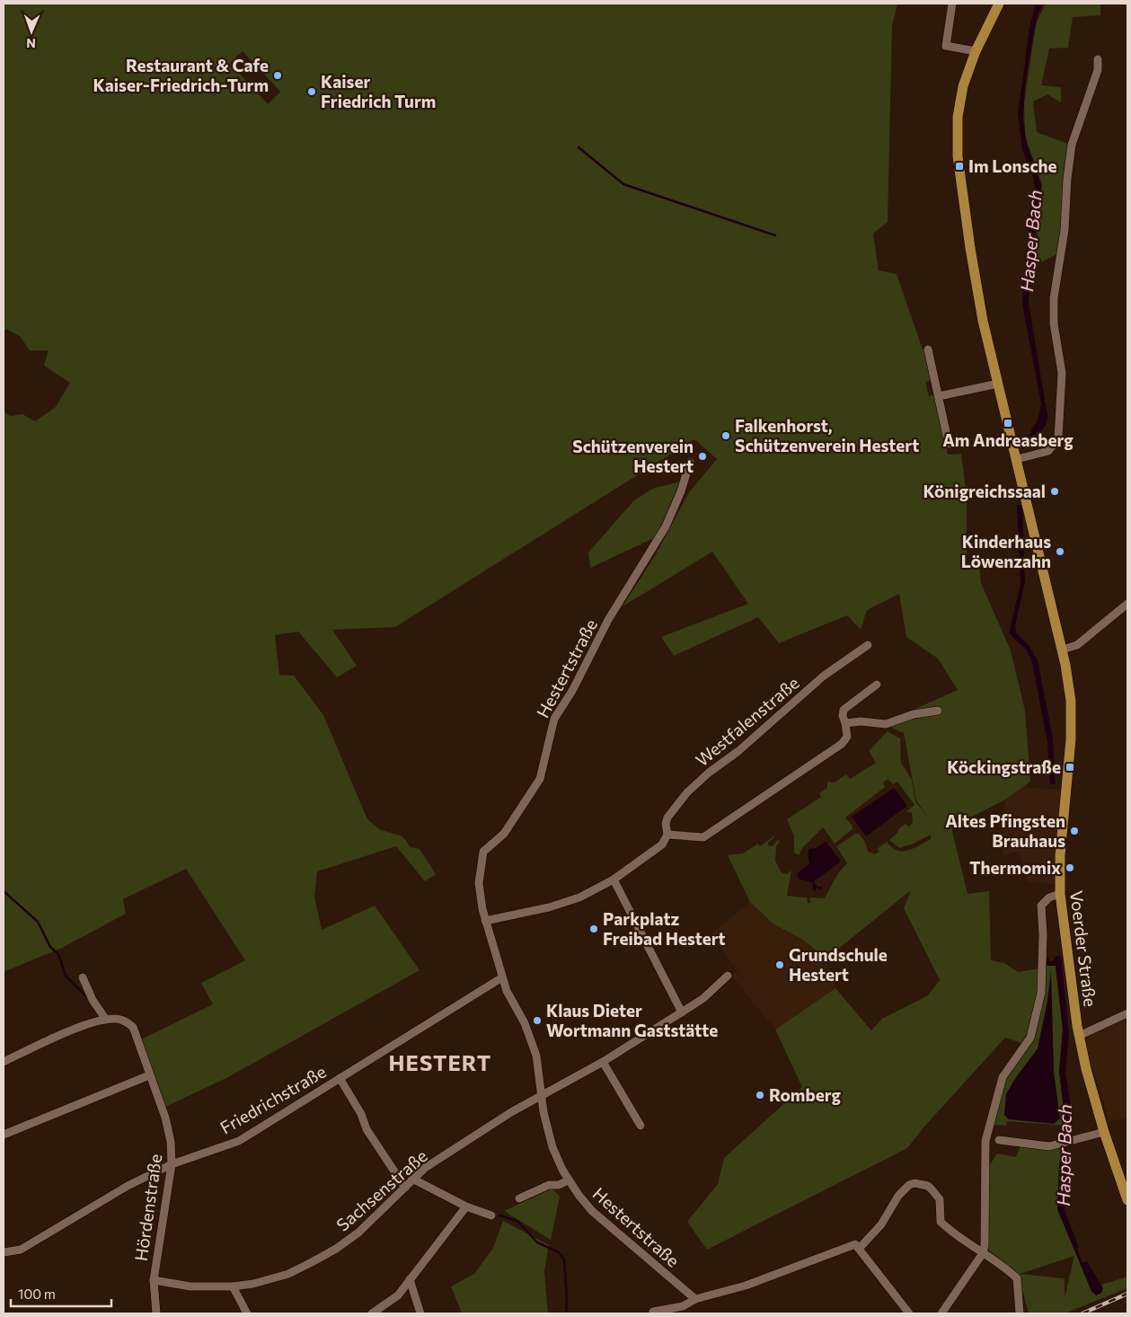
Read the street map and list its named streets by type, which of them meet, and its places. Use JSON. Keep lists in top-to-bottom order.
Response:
{
  "streets": {
    "main road": ["Voerder Straße"],
    "street": [
      "Hestertstraße",
      "Westfalenstraße",
      "Friedrichstraße",
      "Sachsenstraße",
      "Hördenstraße"
    ]
  },
  "crossings": [
    ["Hestertstraße", "Friedrichstraße"],
    ["Hestertstraße", "Sachsenstraße"],
    ["Friedrichstraße", "Hördenstraße"],
    ["Sachsenstraße", "Hördenstraße"]
  ],
  "districts": ["HESTERT"],
  "water": ["Hasper Bach"],
  "places": {
    "other": [
      "Restaurant & Cafe Kaiser-Friedrich-Turm",
      "Kaiser Friedrich Turm",
      "Falkenhorst, Schützenverein Hestert",
      "Schützenverein Hestert",
      "Königreichssaal",
      "Kinderhaus Löwenzahn",
      "Altes Pfingsten Brauhaus",
      "Thermomix",
      "Parkplatz Freibad Hestert",
      "Grundschule Hestert",
      "Klaus Dieter Wortmann Gaststätte",
      "Romberg"
    ],
    "transit": ["Im Lonsche", "Am Andreasberg", "Köckingstraße"]
  },
  "scale_bar": "100 m",
  "north": "bottom"
}
